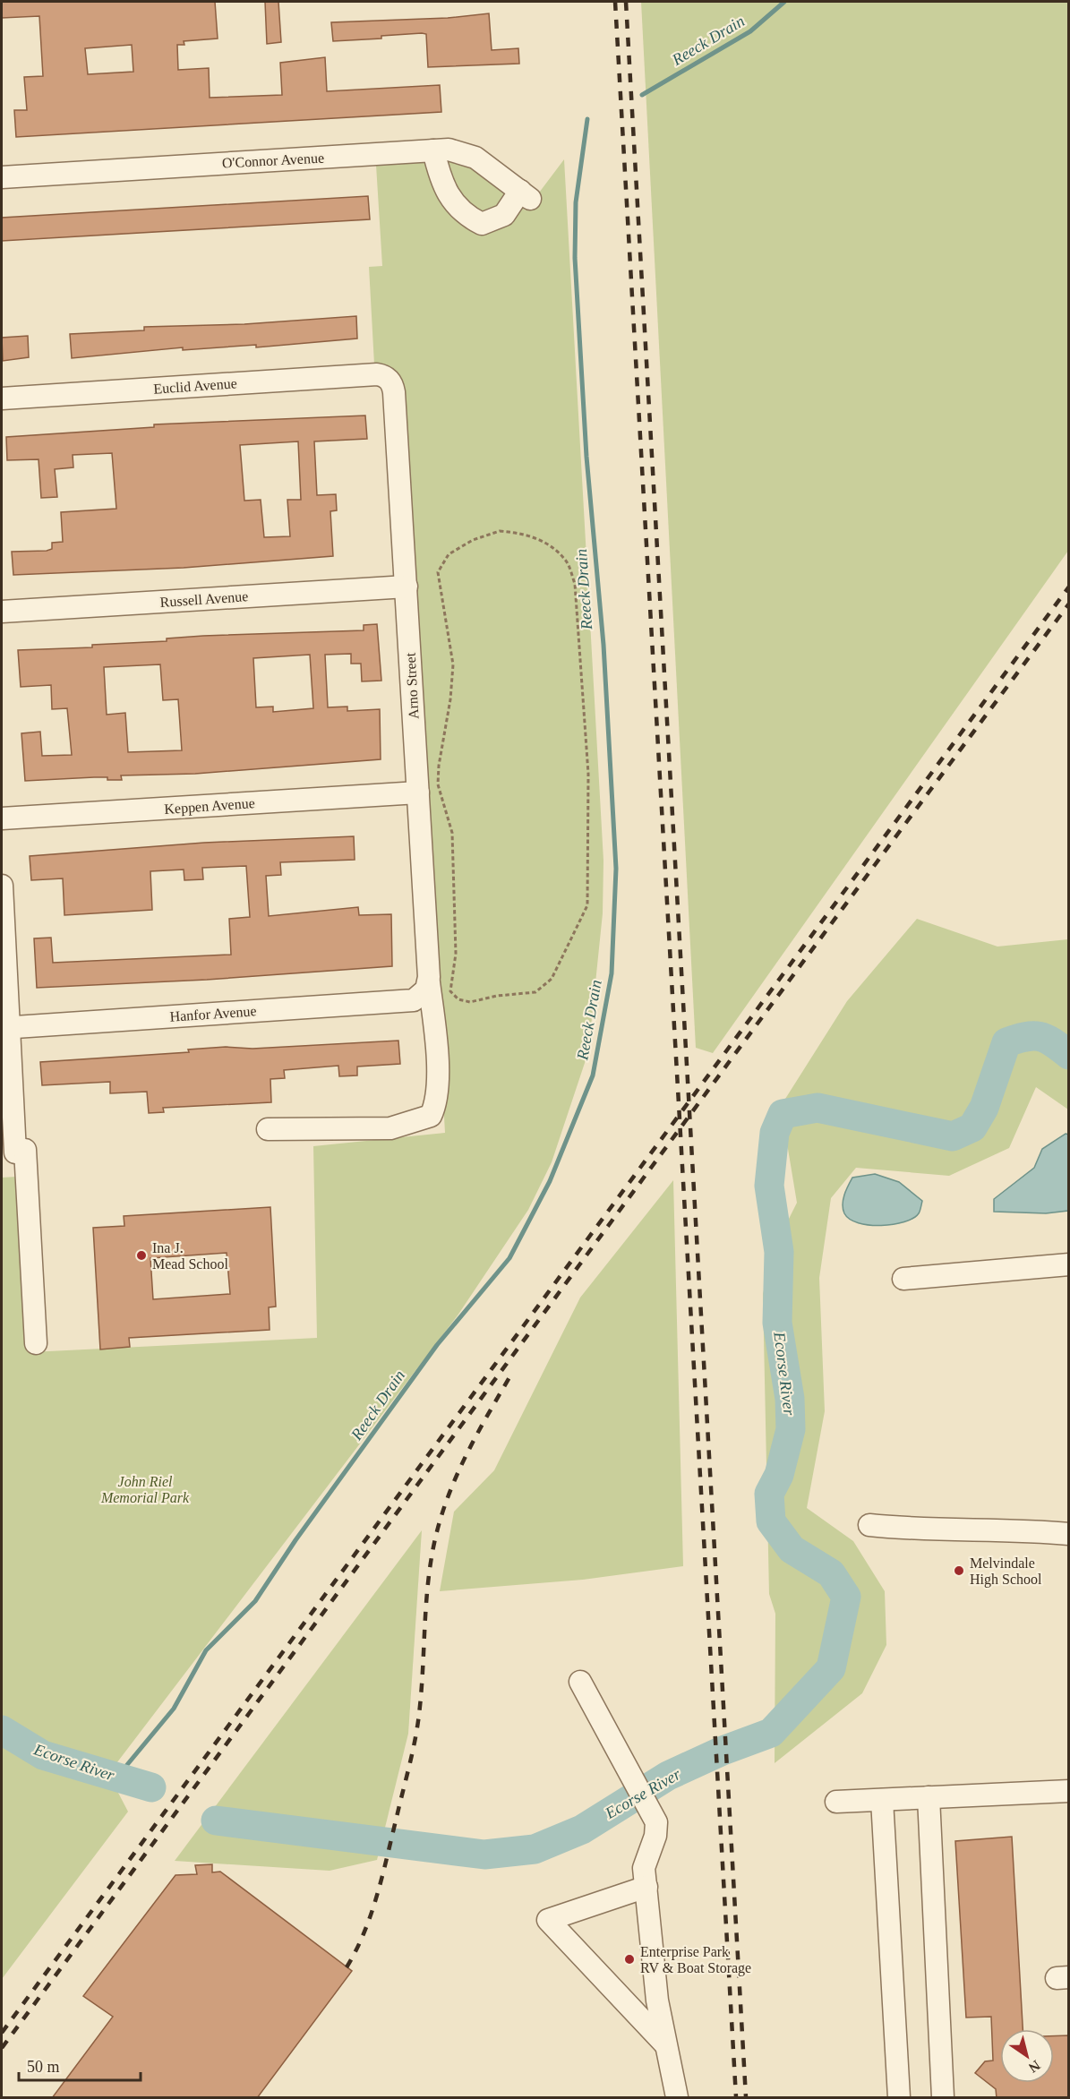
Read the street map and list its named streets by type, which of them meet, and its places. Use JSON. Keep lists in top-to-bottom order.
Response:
{
  "streets": {
    "street": [
      "O'Connor Avenue",
      "Euclid Avenue",
      "Russell Avenue",
      "Arno Street",
      "Keppen Avenue",
      "Hanfor Avenue"
    ]
  },
  "crossings": [
    ["Euclid Avenue", "Arno Street"],
    ["Russell Avenue", "Arno Street"],
    ["Arno Street", "Keppen Avenue"],
    ["Arno Street", "Hanfor Avenue"]
  ],
  "water": ["Reeck Drain", "Ecorse River"],
  "parks": ["John Riel Memorial Park"],
  "places": ["Ina J. Mead School", "Melvindale High School", "Enterprise Park RV & Boat Storage"],
  "scale_bar": "50 m",
  "north": "bottom right"
}
